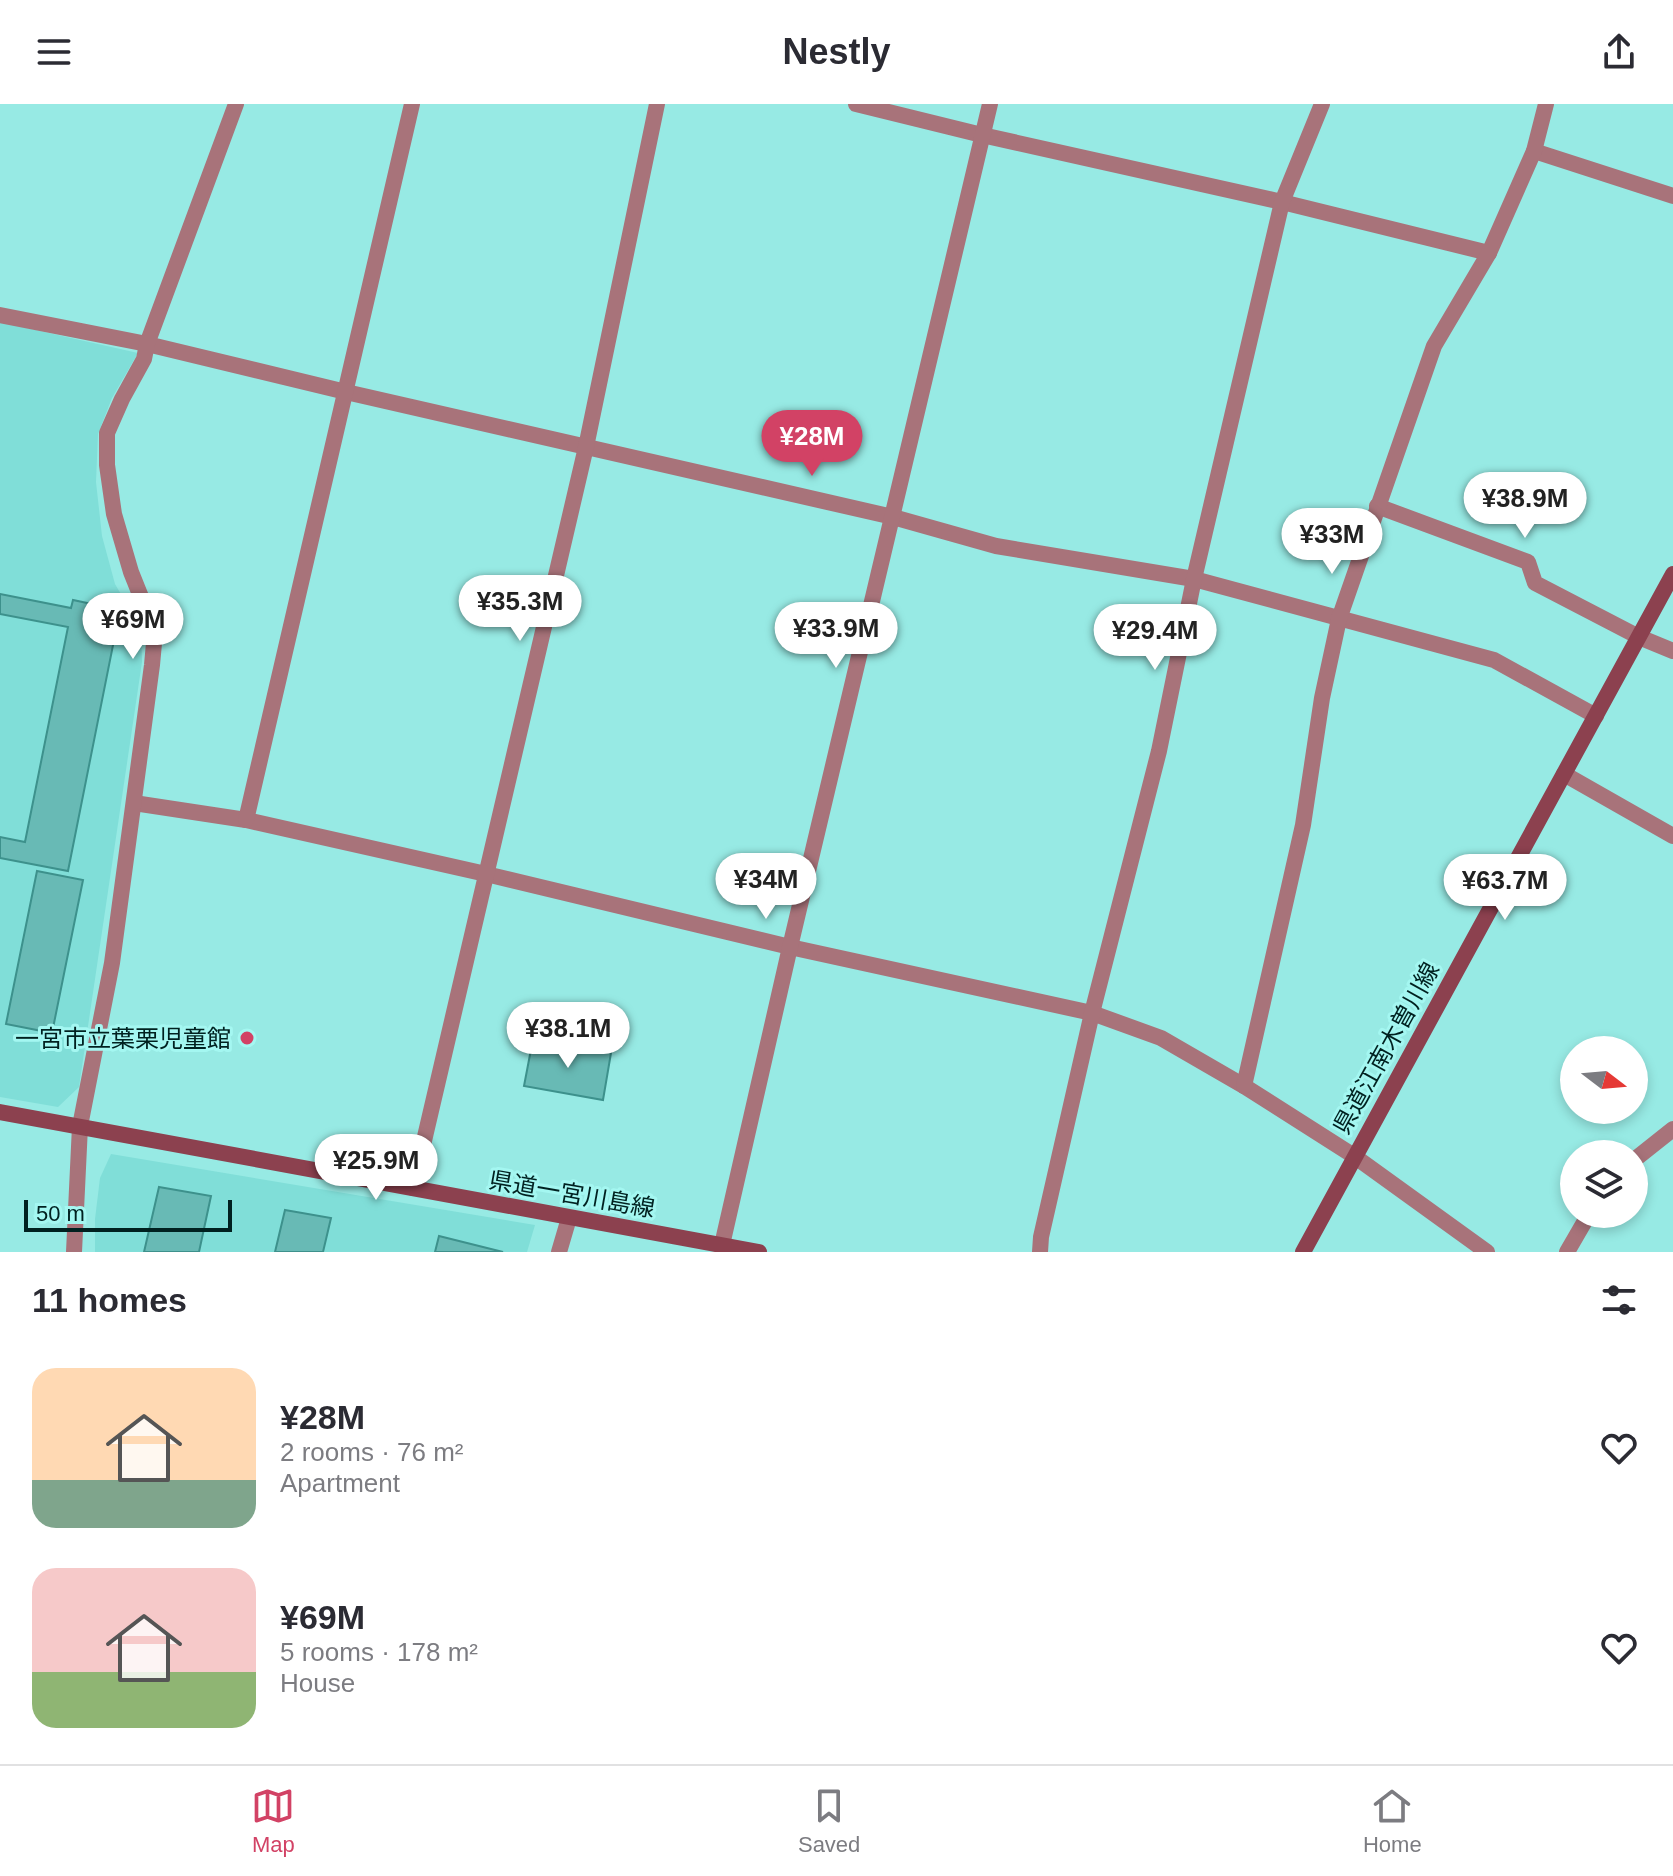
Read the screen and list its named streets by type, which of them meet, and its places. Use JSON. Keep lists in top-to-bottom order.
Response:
{
  "streets": {
    "main road": ["県道江南木曽川線", "県道一宮川島線"]
  },
  "places": ["一宮市立葉栗児童館"],
  "scale_bar": "50 m",
  "north": "right",
  "page": {
    "header": "Nestly",
    "price": [
      "¥28M",
      "¥38.9M",
      "¥33M",
      "¥35.3M",
      "¥69M",
      "¥33.9M",
      "¥29.4M",
      "¥34M",
      "¥63.7M",
      "¥38.1M",
      "¥25.9M"
    ],
    "scale": "50 m",
    "heading": "11 homes",
    "list": [
      {
        "name": "¥28M",
        "note": "2 rooms · 76 m² · Apartment"
      },
      {
        "name": "¥69M",
        "note": "5 rooms · 178 m² · House"
      }
    ],
    "tabs": ["Map", "Saved", "Home"]
  }
}
